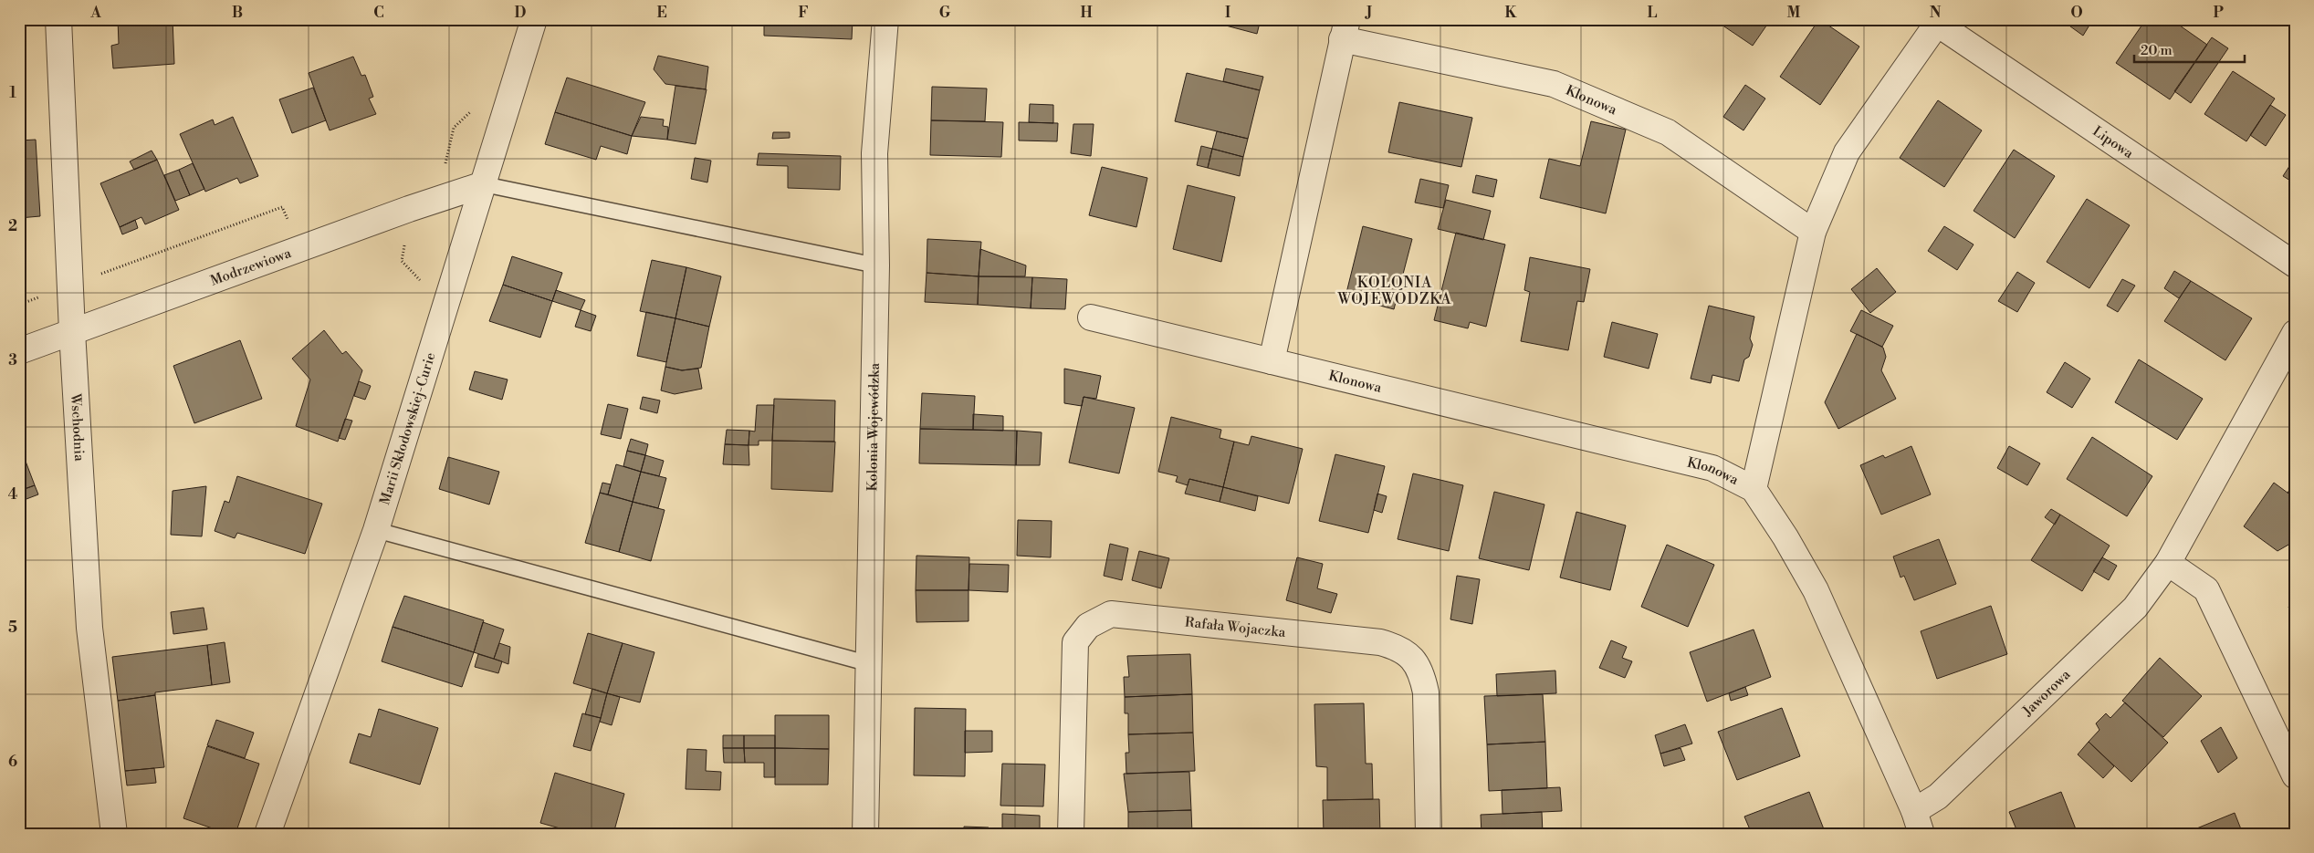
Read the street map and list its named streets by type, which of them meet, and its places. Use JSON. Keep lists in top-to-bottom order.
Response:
{
  "streets": {
    "street": [
      "Klonowa",
      "Lipowa",
      "Modrzewiowa",
      "Kolonia Wojewódzka",
      "Wschodnia",
      "Marii Skłodowskiej-Curie",
      "Rafała Wojaczka",
      "Jaworowa"
    ]
  },
  "crossings": [
    ["Klonowa", "Lipowa"],
    ["Klonowa", "Jaworowa"],
    ["Modrzewiowa", "Wschodnia"],
    ["Modrzewiowa", "Marii Skłodowskiej-Curie"]
  ],
  "districts": ["KOLONIA WOJEWÓDZKA"],
  "scale_bar": "20 m",
  "grid": {
    "columns": [
      "A",
      "B",
      "C",
      "D",
      "E",
      "F",
      "G",
      "H",
      "I",
      "J",
      "K",
      "L",
      "M",
      "N",
      "O",
      "P"
    ],
    "rows": [
      "1",
      "2",
      "3",
      "4",
      "5",
      "6"
    ]
  }
}
